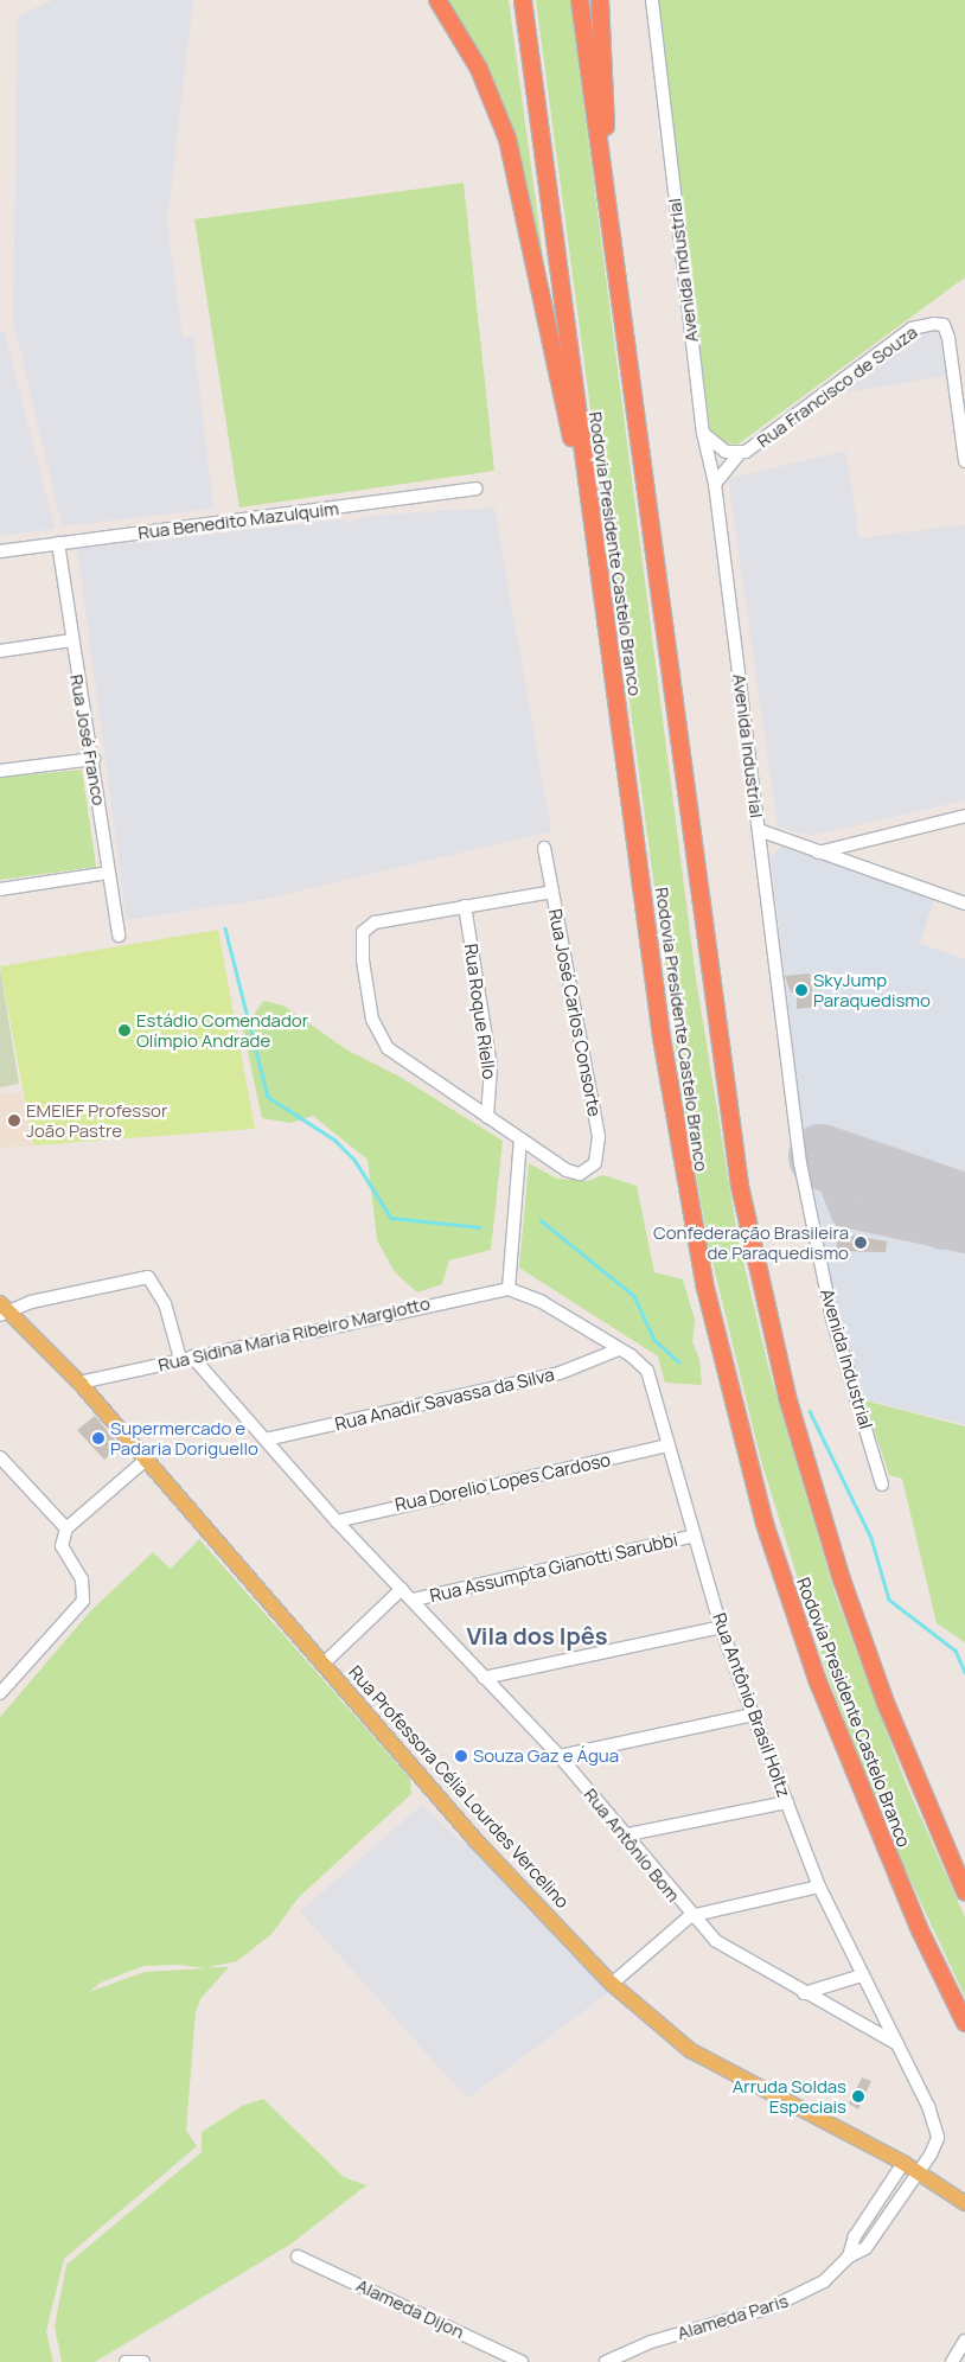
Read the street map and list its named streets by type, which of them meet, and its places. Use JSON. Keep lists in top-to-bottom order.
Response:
{
  "streets": {
    "highway": ["Rodovia Presidente Castelo Branco"],
    "main road": ["Rua Professora Célia Lourdes Vercelino"],
    "street": [
      "Avenida Industrial",
      "Rua Francisco de Souza",
      "Rua Benedito Mazulquim",
      "Rua José Franco",
      "Rua Roque Riello",
      "Rua José Carlos Consorte",
      "Rua Sidina Maria Ribeiro Margiotto",
      "Rua Anadir Savassa da Silva",
      "Rua Dorelio Lopes Cardoso",
      "Rua Assumpta Gianotti Sarubbi",
      "Rua Antônio Brasil Holtz",
      "Rua Antônio Bom",
      "Alameda Dijon",
      "Alameda Paris"
    ]
  },
  "crossings": [
    ["Avenida Industrial", "Rua Francisco de Souza"],
    ["Rua Benedito Mazulquim", "Rua José Franco"],
    ["Rua Sidina Maria Ribeiro Margiotto", "Rua Antônio Brasil Holtz"],
    ["Rua Sidina Maria Ribeiro Margiotto", "Rua Professora Célia Lourdes Vercelino"],
    ["Rua Sidina Maria Ribeiro Margiotto", "Rua Antônio Bom"],
    ["Rua Anadir Savassa da Silva", "Rua Antônio Brasil Holtz"],
    ["Rua Anadir Savassa da Silva", "Rua Antônio Bom"],
    ["Rua Dorelio Lopes Cardoso", "Rua Antônio Brasil Holtz"],
    ["Rua Dorelio Lopes Cardoso", "Rua Antônio Bom"],
    ["Rua Assumpta Gianotti Sarubbi", "Rua Antônio Brasil Holtz"],
    ["Rua Assumpta Gianotti Sarubbi", "Rua Antônio Bom"],
    ["Rua Antônio Brasil Holtz", "Rua Professora Célia Lourdes Vercelino"],
    ["Rua Antônio Brasil Holtz", "Rua Antônio Bom"],
    ["Rua Antônio Brasil Holtz", "Alameda Paris"],
    ["Rua Professora Célia Lourdes Vercelino", "Alameda Paris"]
  ],
  "districts": ["Vila dos Ipês"],
  "places": [
    "SkyJump Paraquedismo",
    "Estádio Comendador Olímpio Andrade",
    "EMEIEF Professor João Pastre",
    "Confederação Brasileira de Paraquedismo",
    "Supermercado e Padaria Doriguello",
    "Souza Gaz e Água",
    "Arruda Soldas Especiais"
  ]
}
